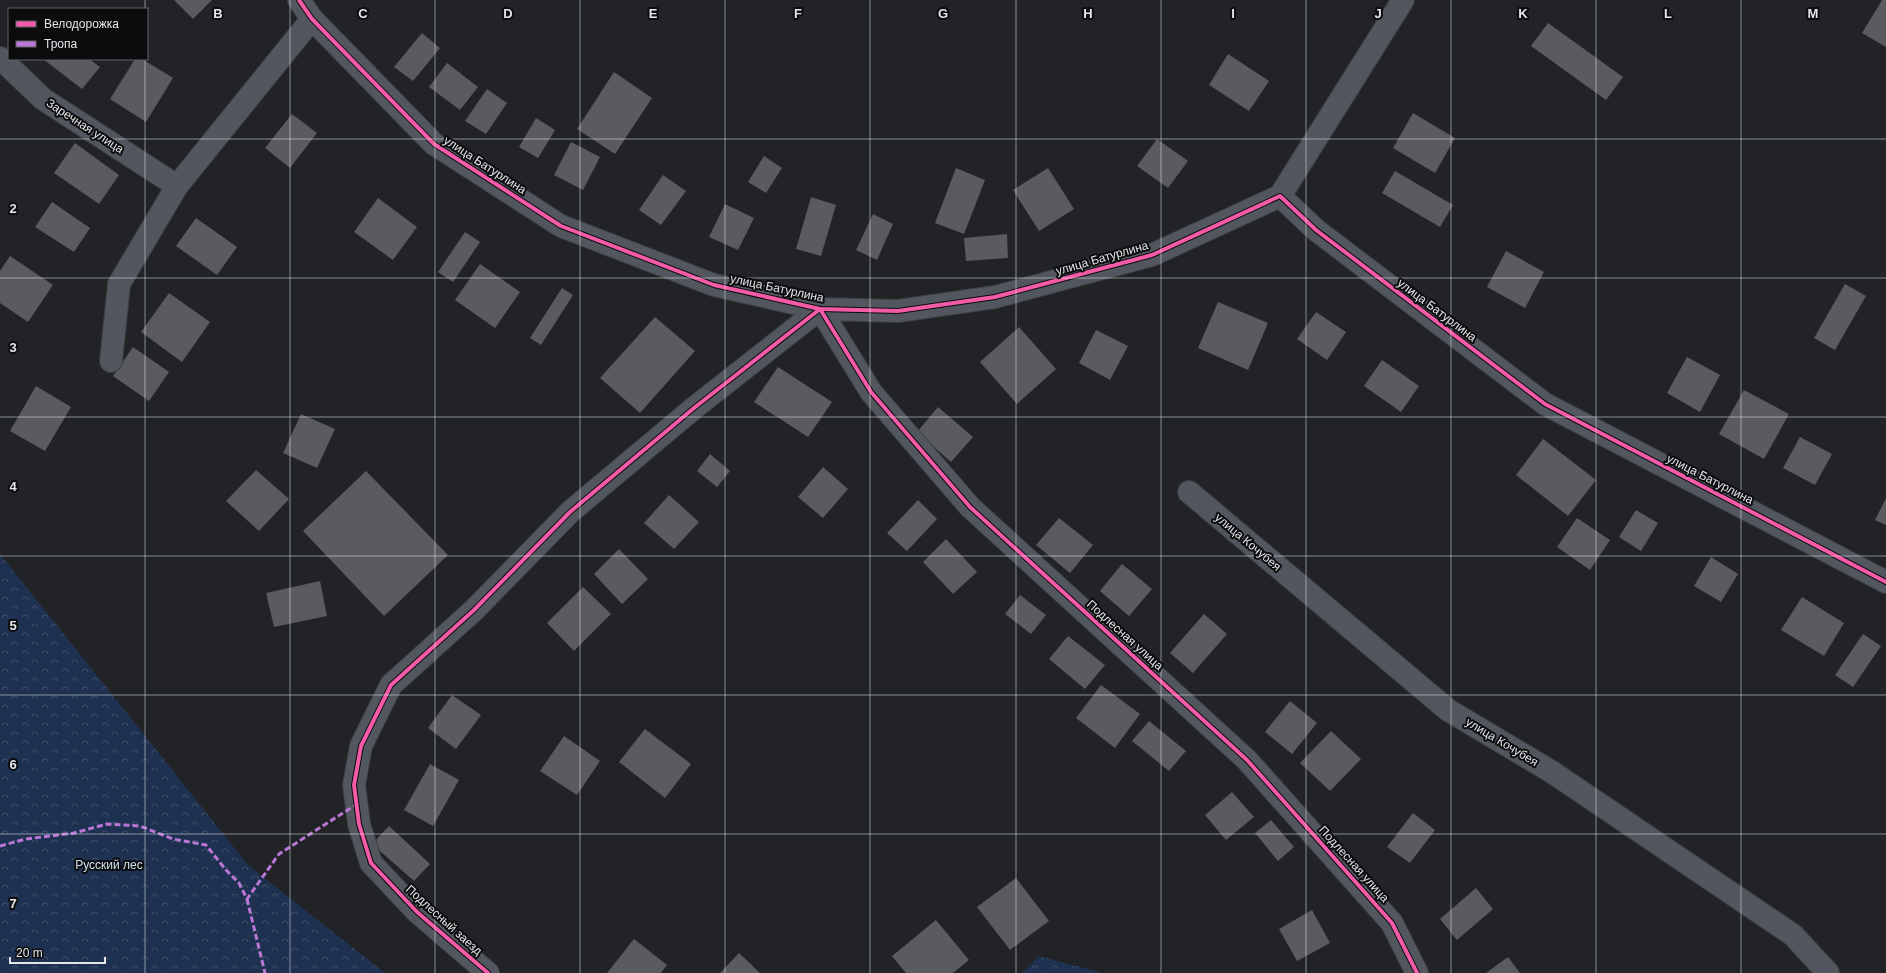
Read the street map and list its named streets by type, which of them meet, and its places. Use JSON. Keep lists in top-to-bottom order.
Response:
{
  "streets": {
    "street": [
      "Заречная улица",
      "улица Батурлина",
      "улица Кочубея",
      "Подлесная улица",
      "Подлесный заезд"
    ]
  },
  "crossings": [
    ["улица Батурлина", "Подлесная улица"],
    ["улица Батурлина", "Подлесный заезд"],
    ["Подлесная улица", "Подлесный заезд"]
  ],
  "parks": ["Русский лес"],
  "legend": ["Велодорожка", "Тропа"],
  "scale_bar": "20 m",
  "grid": {
    "columns": [
      "B",
      "C",
      "D",
      "E",
      "F",
      "G",
      "H",
      "I",
      "J",
      "K",
      "L",
      "M"
    ],
    "rows": [
      "2",
      "3",
      "4",
      "5",
      "6",
      "7"
    ]
  }
}
